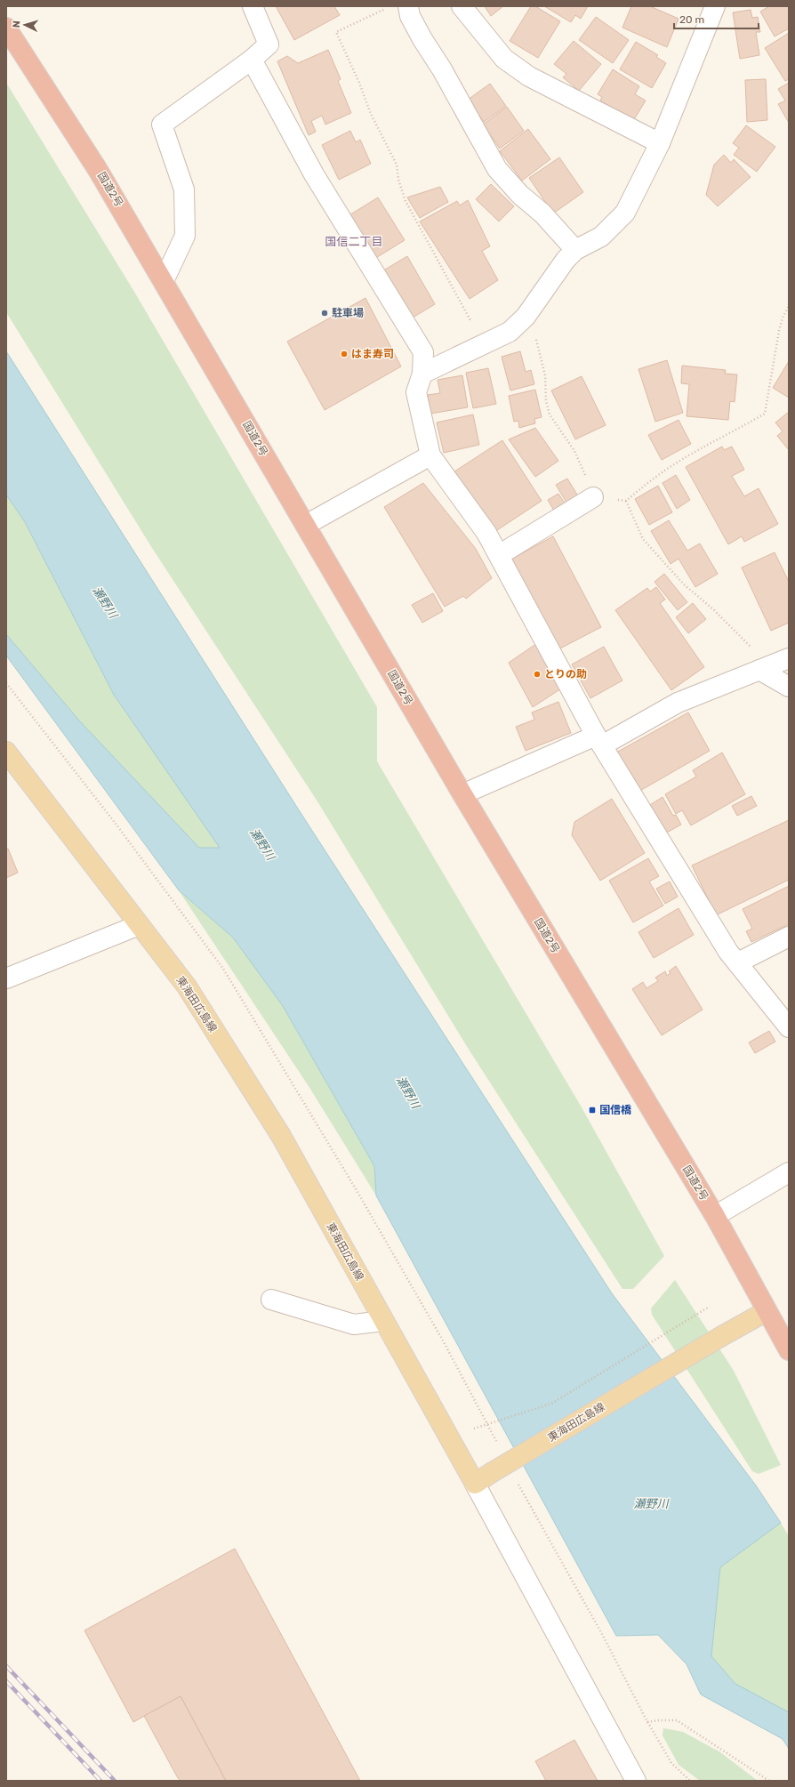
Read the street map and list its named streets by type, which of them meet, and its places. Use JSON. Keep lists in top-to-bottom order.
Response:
{
  "streets": {
    "highway": ["国道2号"],
    "main road": ["東海田広島線"]
  },
  "crossings": [
    ["国道2号", "東海田広島線"]
  ],
  "districts": ["国信二丁目"],
  "water": ["瀬野川"],
  "places": {
    "other": ["駐車場", "はま寿司", "とりの助"],
    "transit": ["国信橋"]
  },
  "scale_bar": "20 m",
  "north": "left"
}
